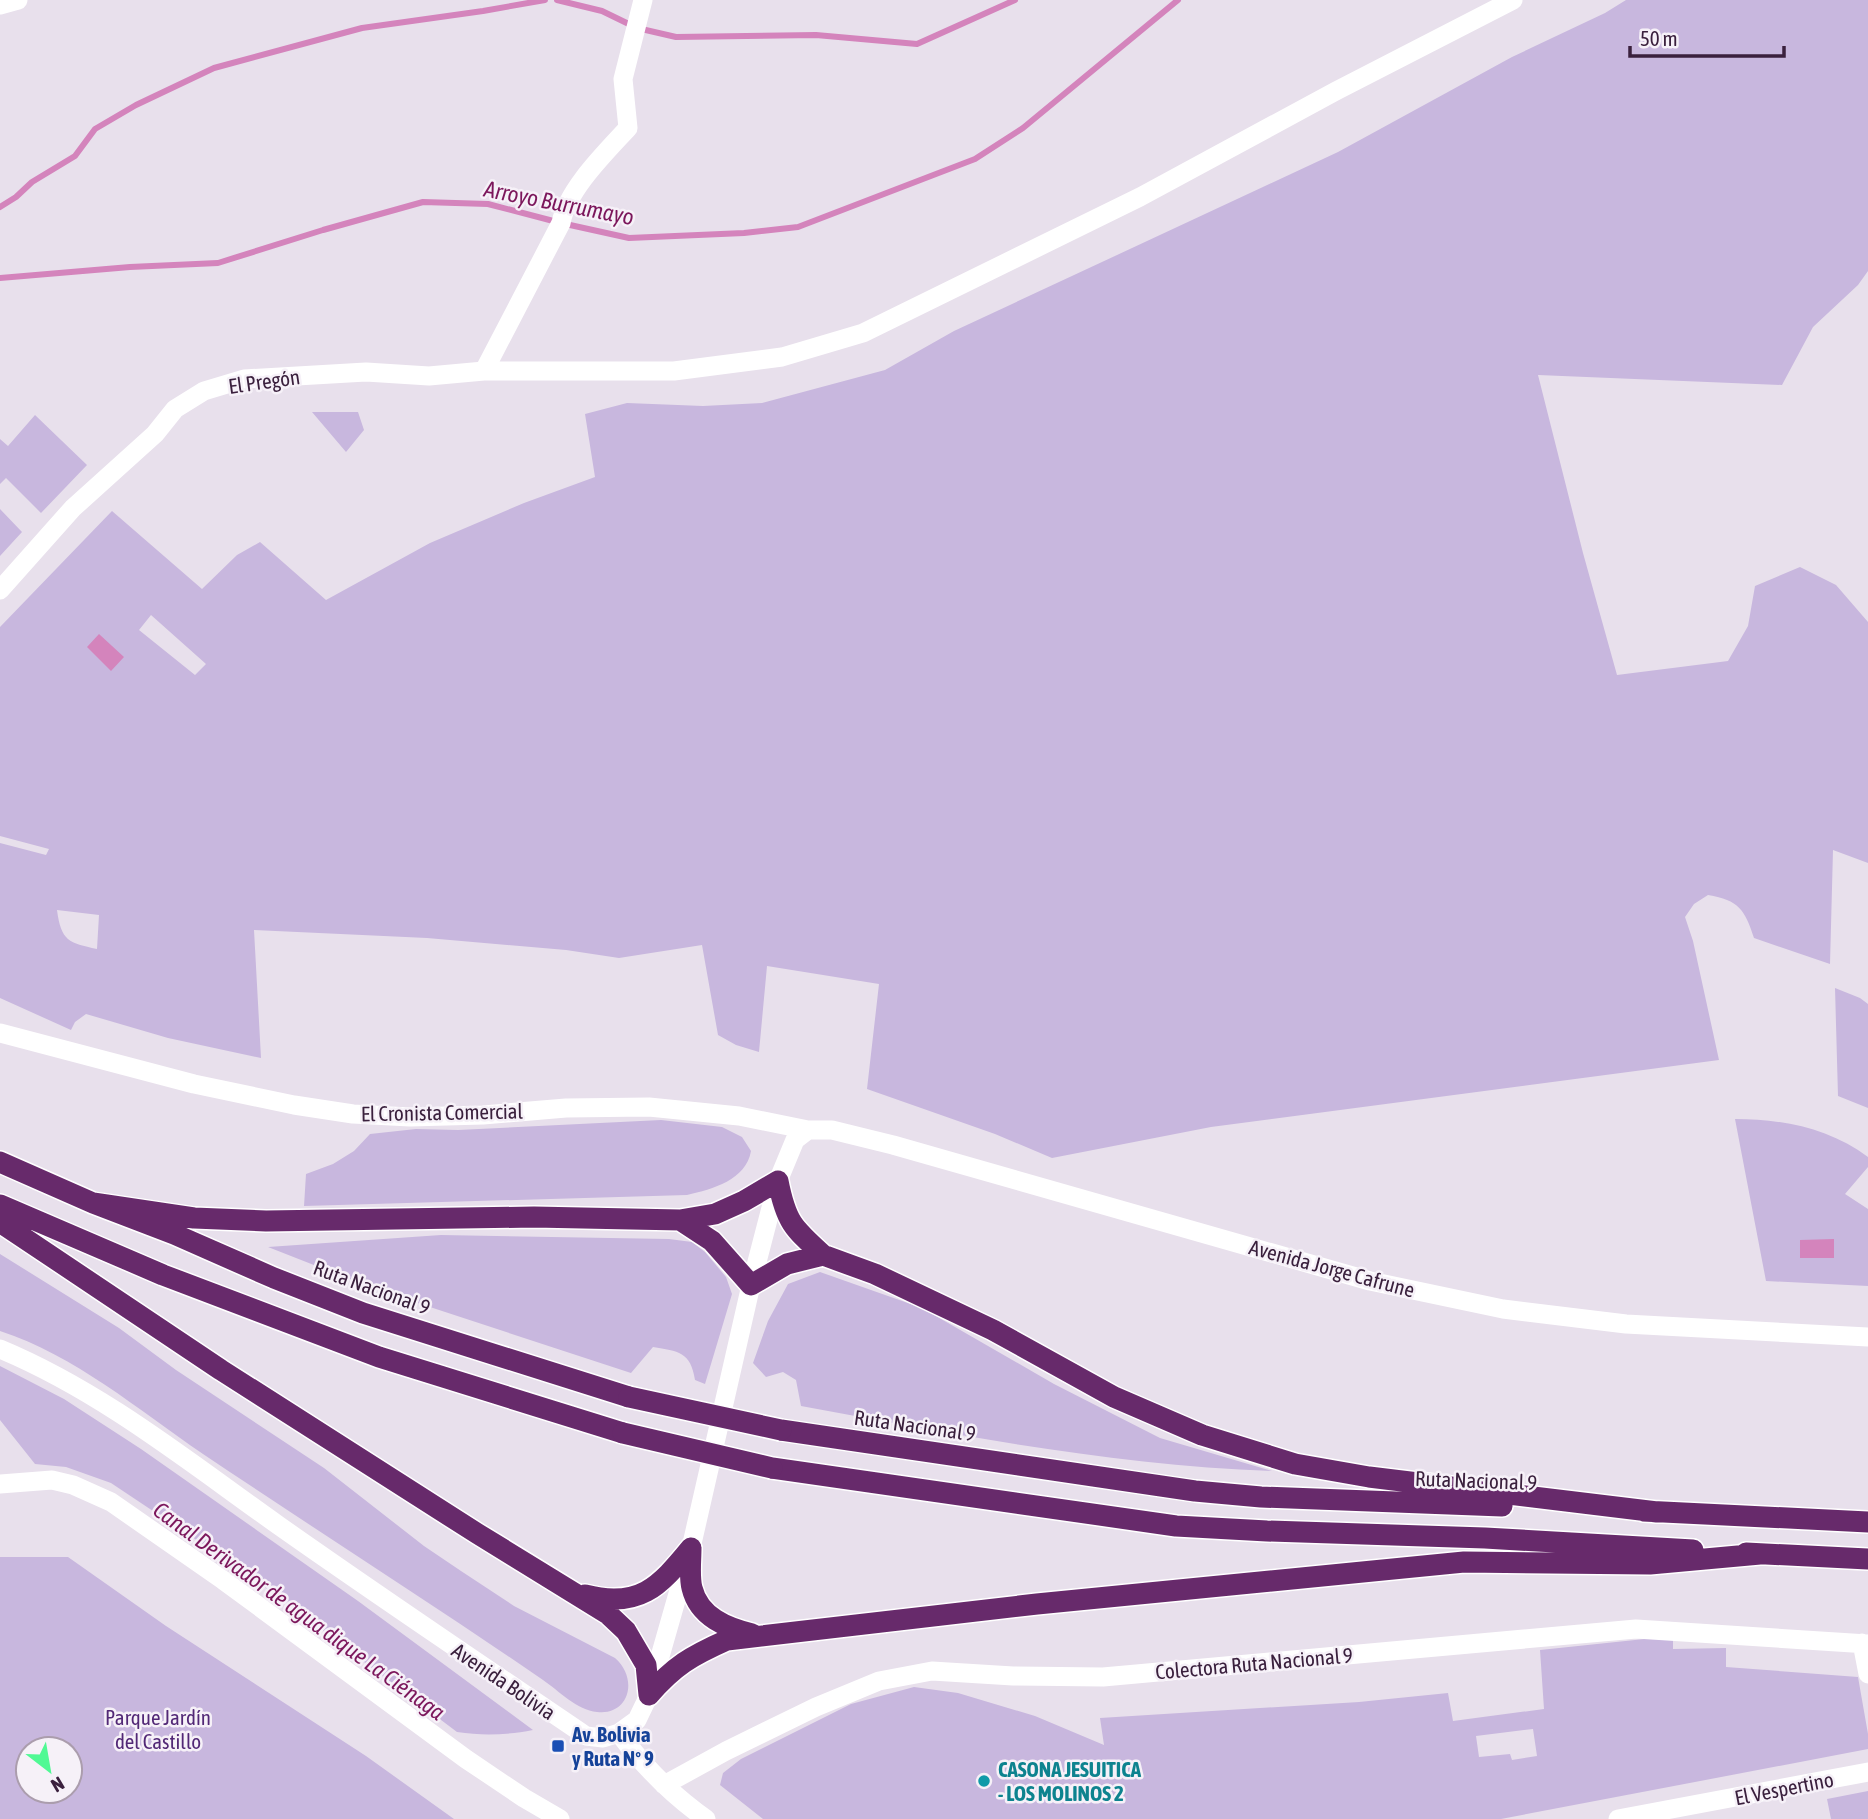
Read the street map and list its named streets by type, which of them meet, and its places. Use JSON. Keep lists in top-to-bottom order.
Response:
{
  "streets": {
    "highway": ["Ruta Nacional 9"],
    "street": [
      "El Pregón",
      "El Cronista Comercial",
      "Avenida Jorge Cafrune",
      "Colectora Ruta Nacional 9",
      "Avenida Bolivia",
      "El Vespertino"
    ]
  },
  "crossings": [
    ["El Cronista Comercial", "Avenida Jorge Cafrune"]
  ],
  "water": ["Arroyo Burrumayo", "Canal Derivador de agua dique La Ciénaga"],
  "parks": ["Parque Jardín del Castillo"],
  "places": {
    "transit": ["Av. Bolivia y Ruta N° 9"],
    "other": ["CASONA JESUITICA - LOS MOLINOS 2"]
  },
  "scale_bar": "50 m",
  "north": "bottom right"
}
